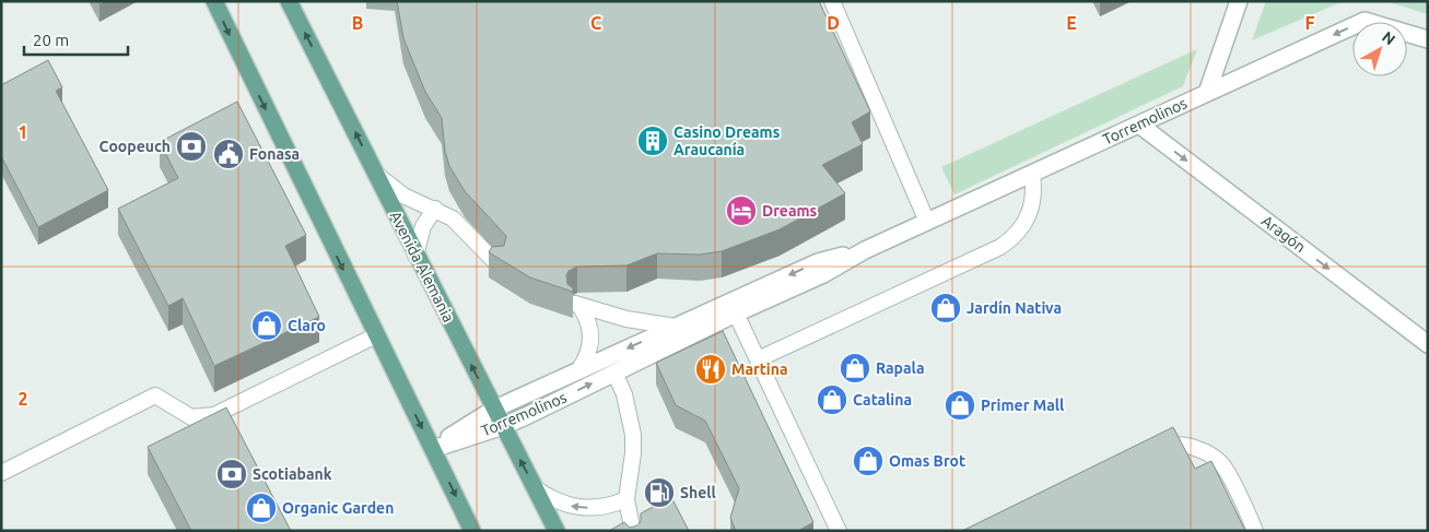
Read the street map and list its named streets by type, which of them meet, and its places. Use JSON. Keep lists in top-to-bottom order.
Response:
{
  "streets": {
    "main road": ["Avenida Alemania"],
    "street": ["Torremolinos", "Aragón"]
  },
  "crossings": [
    ["Torremolinos", "Aragón"],
    ["Torremolinos", "Avenida Alemania"]
  ],
  "one_way": ["Aragón"],
  "places": {
    "building": ["Casino Dreams Araucanía"],
    "bank": ["Coopeuch", "Scotiabank"],
    "public building": ["Fonasa"],
    "hotel": ["Dreams"],
    "shop": [
      "Jardín Nativa",
      "Claro",
      "Rapala",
      "Catalina",
      "Primer Mall",
      "Omas Brot",
      "Organic Garden"
    ],
    "restaurant": ["Martina"],
    "fuel station": ["Shell"]
  },
  "scale_bar": "20 m",
  "north": "top right",
  "grid": {
    "columns": [
      "B",
      "C",
      "D",
      "E",
      "F"
    ],
    "rows": ["1", "2"]
  }
}
